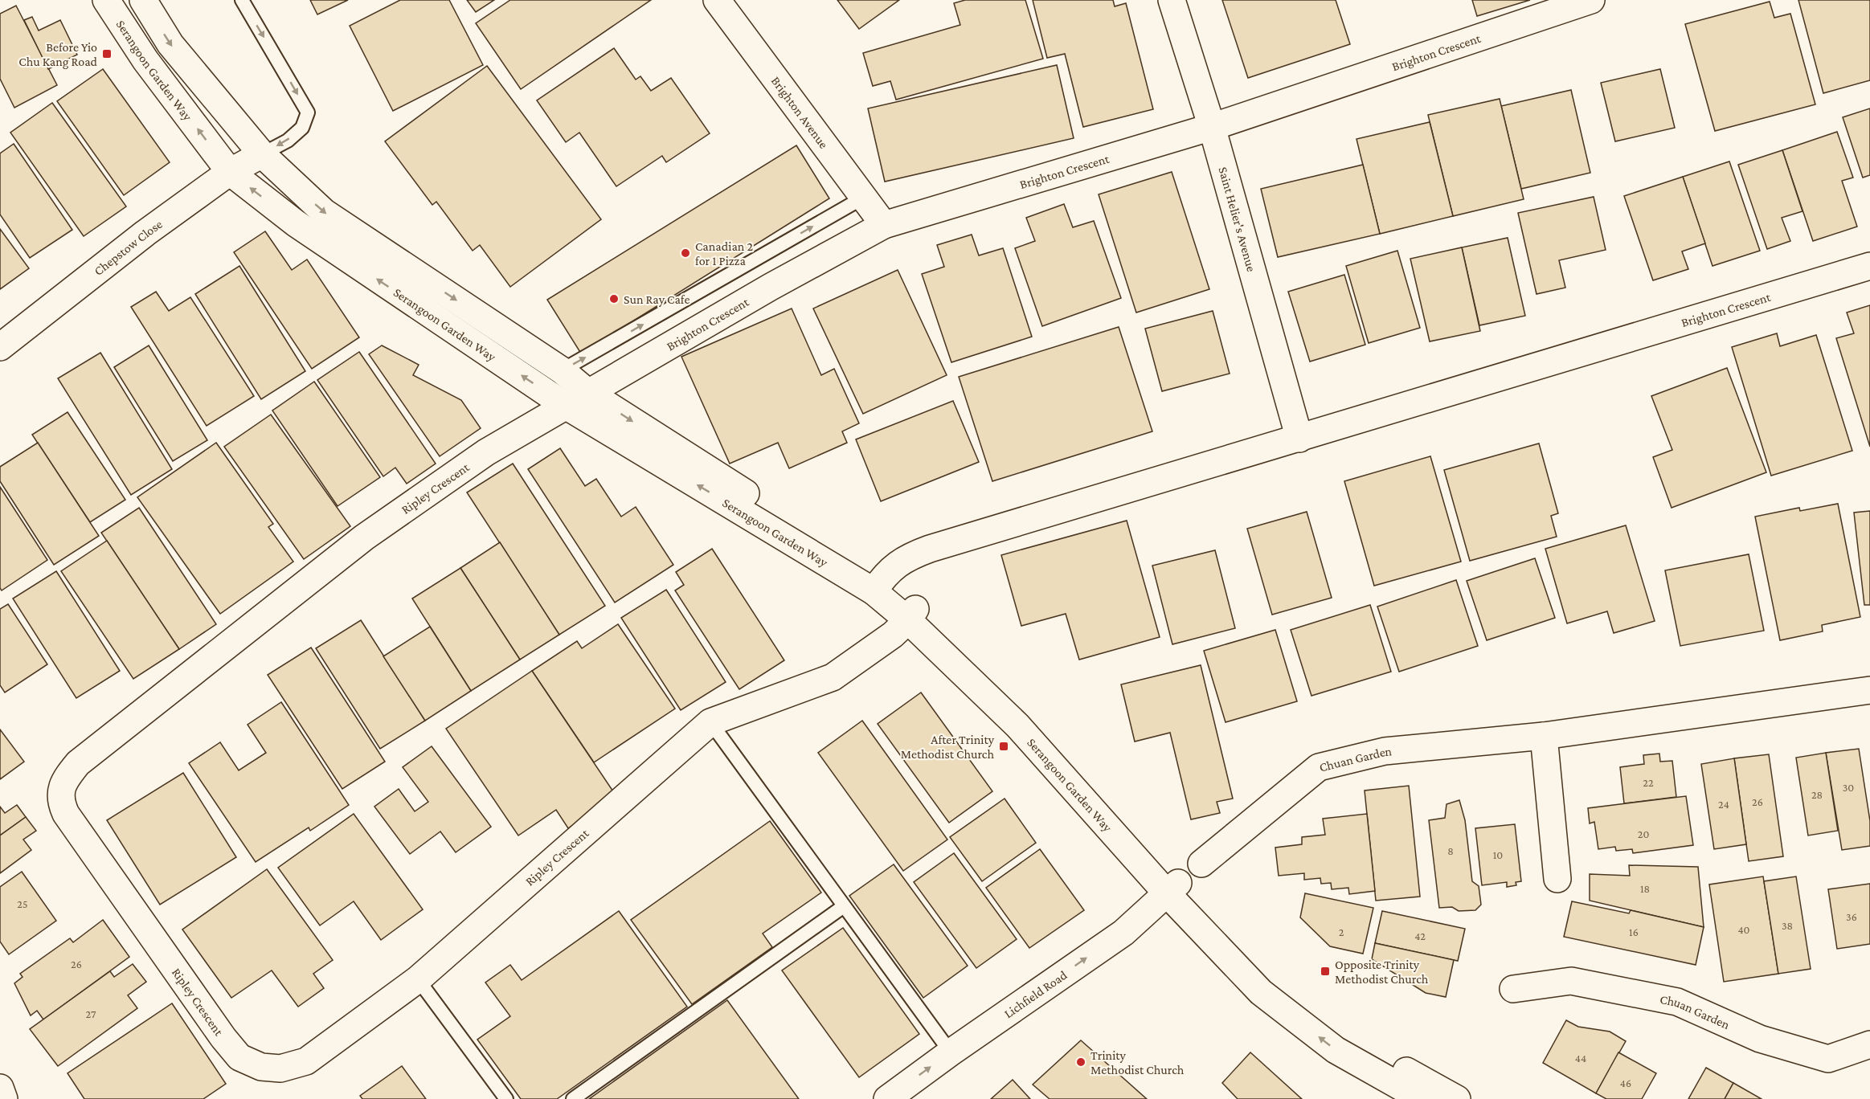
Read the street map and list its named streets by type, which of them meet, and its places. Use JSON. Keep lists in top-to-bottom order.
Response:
{
  "streets": {
    "street": [
      "Brighton Crescent",
      "Serangoon Garden Way",
      "Brighton Avenue",
      "Saint Helier's Avenue",
      "Chepstow Close",
      "Ripley Crescent",
      "Chuan Garden",
      "Lichfield Road"
    ]
  },
  "crossings": [
    ["Brighton Crescent", "Serangoon Garden Way"],
    ["Brighton Crescent", "Brighton Avenue"],
    ["Brighton Crescent", "Saint Helier's Avenue"],
    ["Brighton Crescent", "Ripley Crescent"],
    ["Serangoon Garden Way", "Chepstow Close"],
    ["Serangoon Garden Way", "Ripley Crescent"],
    ["Serangoon Garden Way", "Lichfield Road"]
  ],
  "one_way": ["Lichfield Road"],
  "places": {
    "transit": ["Before Yio Chu Kang Road", "After Trinity Methodist Church", "Opposite Trinity Methodist Church"],
    "other": ["Canadian 2 for 1 Pizza", "Sun Ray Cafe", "Trinity Methodist Church"]
  },
  "house_numbers": [
    "22",
    "30",
    "28",
    "26",
    "24",
    "20",
    "8",
    "10",
    "18",
    "25",
    "36",
    "38",
    "40",
    "2",
    "16",
    "42",
    "26",
    "27",
    "44",
    "46"
  ]
}
